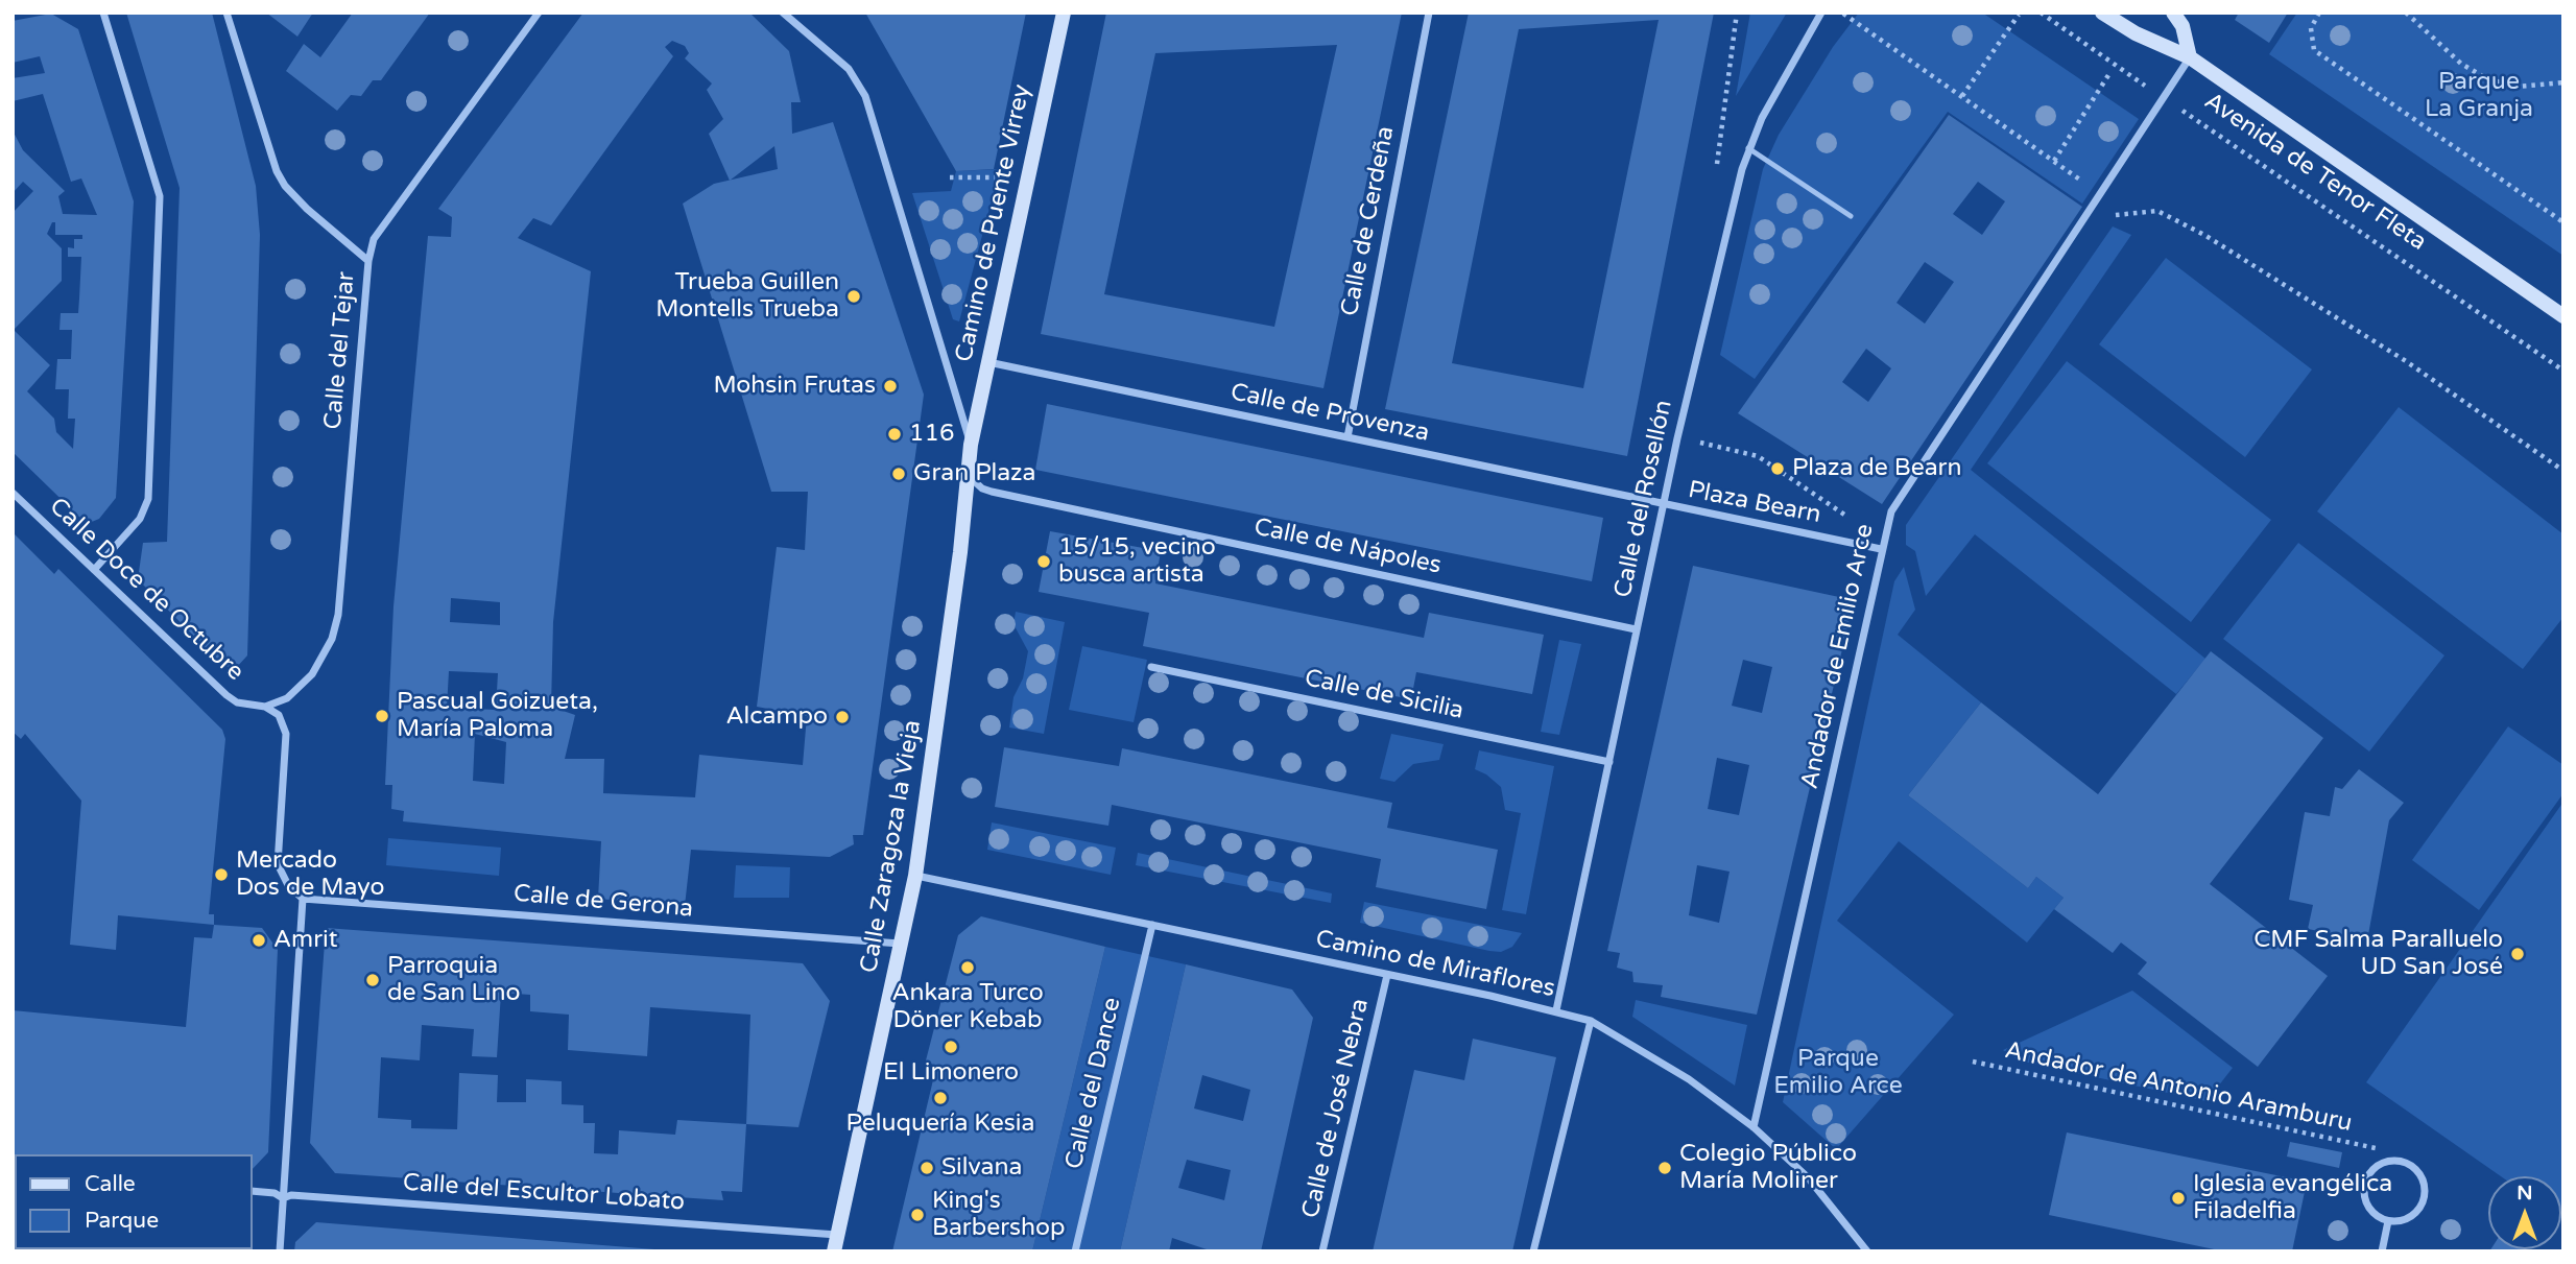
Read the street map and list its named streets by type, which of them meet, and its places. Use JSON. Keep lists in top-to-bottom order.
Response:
{
  "streets": {
    "main road": ["Avenida de Tenor Fleta", "Camino de Puente Virrey", "Calle Zaragoza la Vieja"],
    "street": [
      "Calle de Cerdeña",
      "Calle del Tejar",
      "Calle de Provenza",
      "Calle del Rosellón",
      "Plaza Bearn",
      "Calle de Nápoles",
      "Calle Doce de Octubre",
      "Andador de Emilio Arce",
      "Calle de Sicilia",
      "Calle de Gerona",
      "Camino de Miraflores",
      "Calle del Dance",
      "Calle de José Nebra",
      "Calle del Escultor Lobato"
    ],
    "path": ["Andador de Antonio Aramburu"]
  },
  "crossings": [
    ["Avenida de Tenor Fleta", "Andador de Emilio Arce"],
    ["Calle de Cerdeña", "Calle de Provenza"],
    ["Camino de Puente Virrey", "Calle de Provenza"],
    ["Camino de Puente Virrey", "Calle Zaragoza la Vieja"],
    ["Calle del Tejar", "Calle Doce de Octubre"],
    ["Calle de Provenza", "Calle del Rosellón"],
    ["Calle de Provenza", "Plaza Bearn"],
    ["Calle del Rosellón", "Plaza Bearn"],
    ["Calle del Rosellón", "Calle de Nápoles"],
    ["Calle del Rosellón", "Calle de Sicilia"],
    ["Calle del Rosellón", "Camino de Miraflores"],
    ["Plaza Bearn", "Andador de Emilio Arce"],
    ["Calle de Nápoles", "Calle Zaragoza la Vieja"],
    ["Andador de Emilio Arce", "Camino de Miraflores"],
    ["Calle Zaragoza la Vieja", "Calle de Gerona"],
    ["Calle Zaragoza la Vieja", "Camino de Miraflores"],
    ["Calle Zaragoza la Vieja", "Calle del Escultor Lobato"],
    ["Camino de Miraflores", "Calle del Dance"],
    ["Camino de Miraflores", "Calle de José Nebra"]
  ],
  "parks": ["Parque La Granja", "Parque Emilio Arce"],
  "places": [
    "Trueba Guillen Montells Trueba",
    "Mohsin Frutas",
    "116",
    "Plaza de Bearn",
    "Gran Plaza",
    "15/15, vecino busca artista",
    "Pascual Goizueta, María Paloma",
    "Alcampo",
    "Mercado Dos de Mayo",
    "Amrit",
    "CMF Salma Paralluelo UD San José",
    "Ankara Turco Döner Kebab",
    "Parroquia de San Lino",
    "El Limonero",
    "Peluquería Kesia",
    "Silvana",
    "Colegio Público María Moliner",
    "Iglesia evangélica Filadelfia",
    "King's Barbershop"
  ],
  "legend": ["Calle", "Parque"],
  "north": "top"
}
